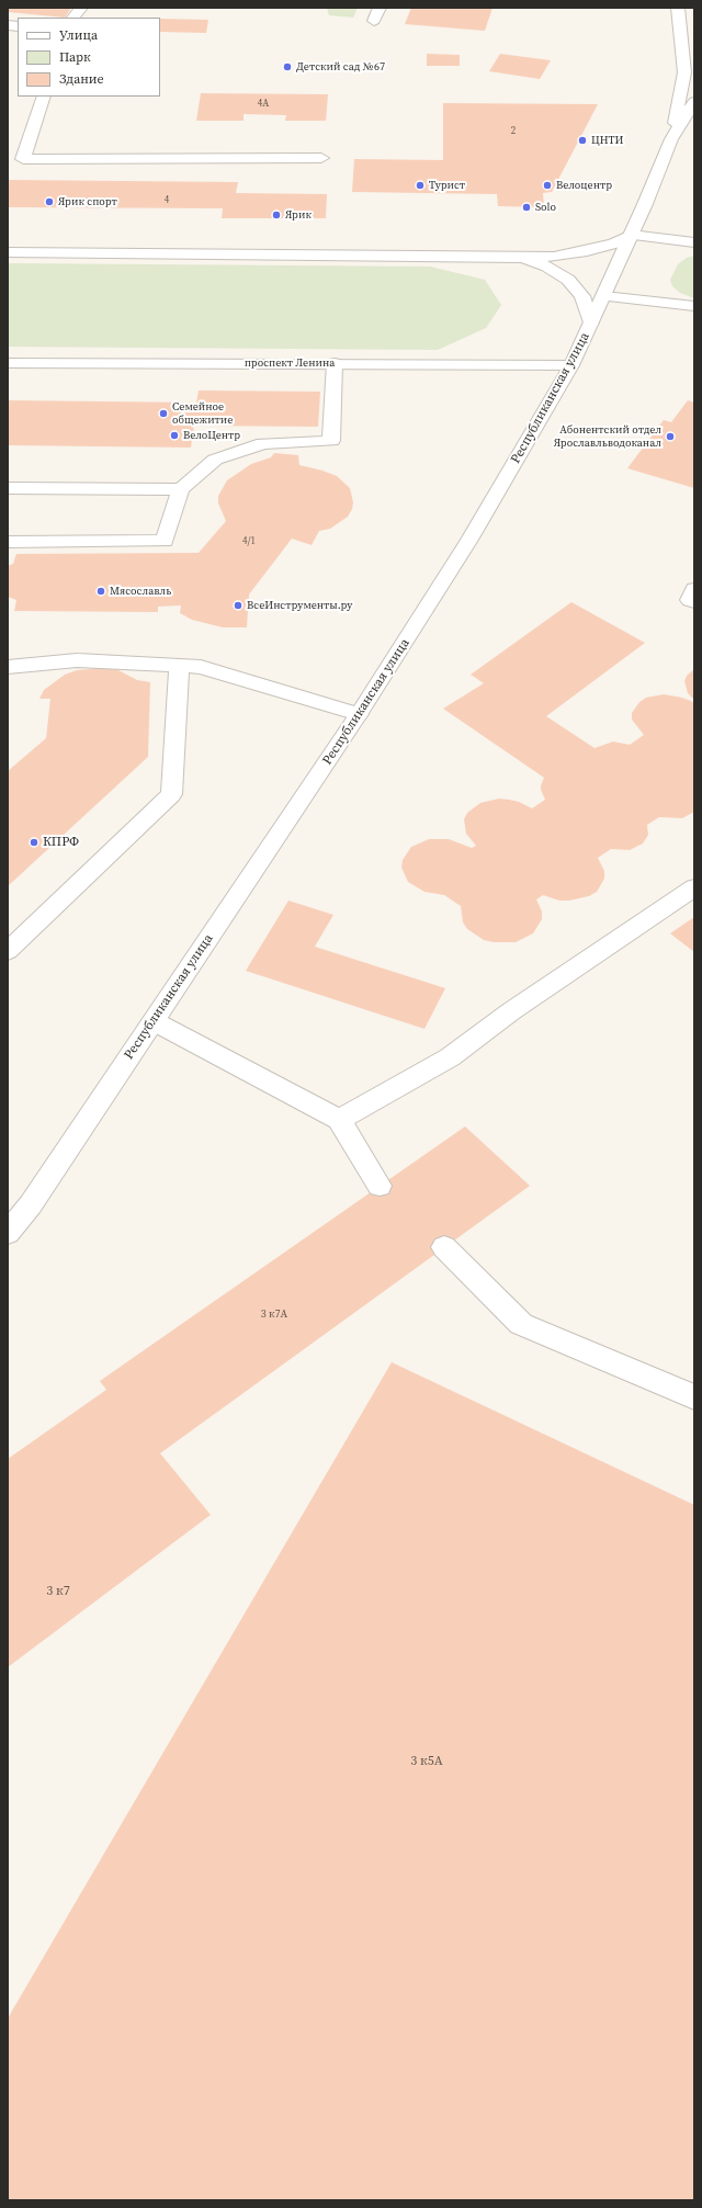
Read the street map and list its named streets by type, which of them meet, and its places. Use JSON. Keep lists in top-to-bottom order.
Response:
{
  "streets": {
    "main road": ["проспект Ленина", "Республиканская улица"]
  },
  "crossings": [
    ["проспект Ленина", "Республиканская улица"]
  ],
  "places": [
    "Детский сад №67",
    "ЦНТИ",
    "Турист",
    "Велоцентр",
    "Ярик спорт",
    "Solo",
    "Ярик",
    "Семейное общежитие",
    "ВелоЦентр",
    "Абонентский отдел Ярославльводоканал",
    "Мясославль",
    "ВсеИнструменты.ру",
    "КПРФ"
  ],
  "house_numbers": [
    "4А",
    "2",
    "4",
    "4/1",
    "3 к7А",
    "3 к7",
    "3 к5А"
  ],
  "legend": ["Улица", "Парк", "Здание"]
}
